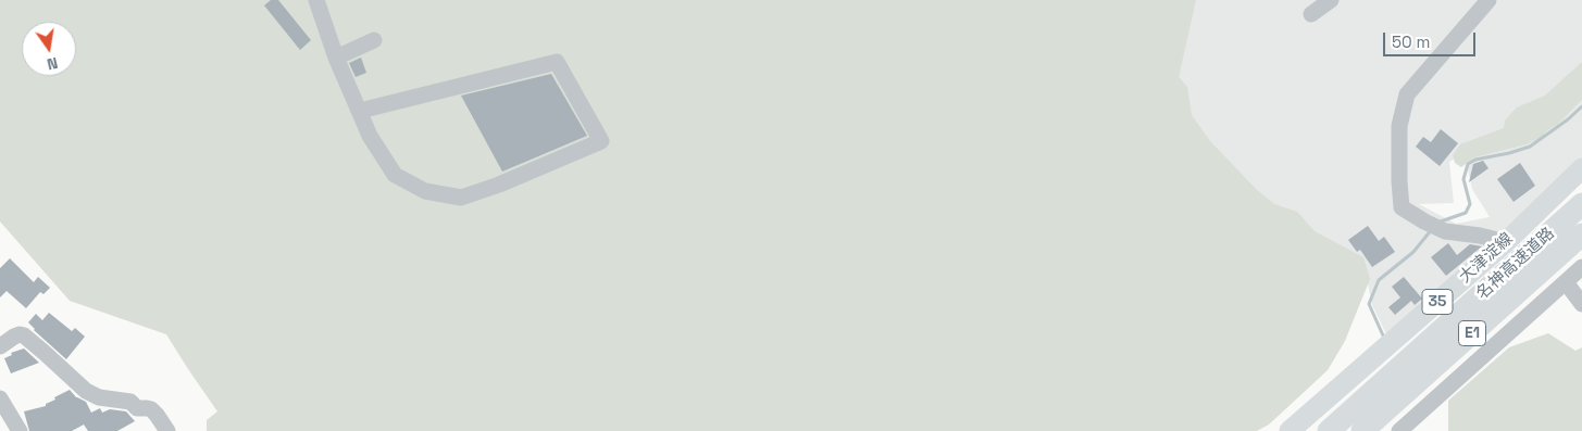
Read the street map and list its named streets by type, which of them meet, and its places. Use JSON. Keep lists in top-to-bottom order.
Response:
{
  "streets": {
    "highway": ["名神高速道路", "E1"],
    "main road": ["大津淀線", "35"]
  },
  "scale_bar": "50 m",
  "north": "bottom"
}
